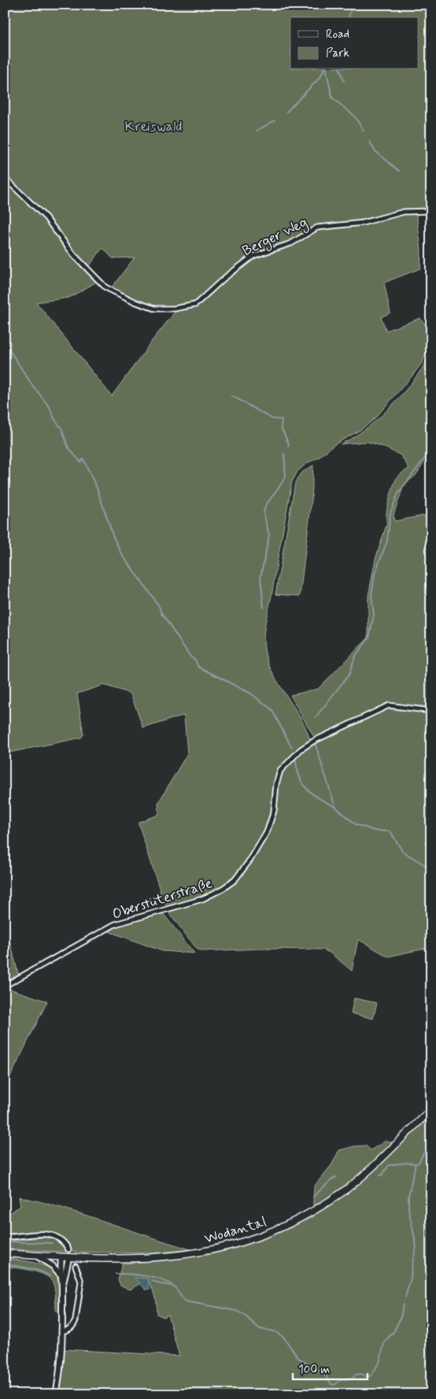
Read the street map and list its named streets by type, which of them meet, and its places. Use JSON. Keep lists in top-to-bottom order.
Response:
{
  "streets": {
    "main road": ["Wodantal"],
    "street": ["Berger Weg", "Oberstüterstraße"]
  },
  "parks": ["Kreiswald"],
  "legend": ["Road", "Park"],
  "scale_bar": "100 m"
}
